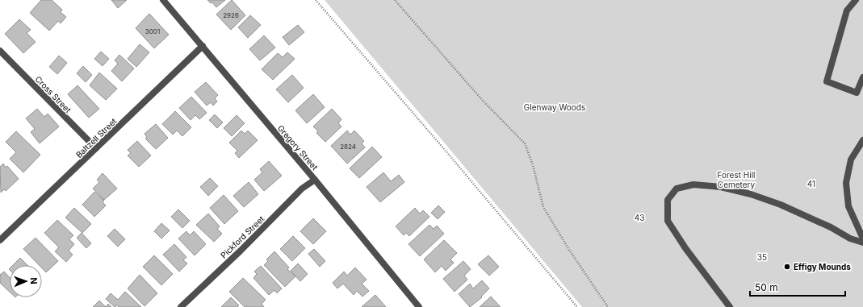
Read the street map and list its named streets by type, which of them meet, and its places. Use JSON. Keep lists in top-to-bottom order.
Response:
{
  "streets": {
    "street": [
      "Cross Street",
      "Baltzell Street",
      "Gregory Street",
      "Pickford Street"
    ]
  },
  "crossings": [
    ["Cross Street", "Baltzell Street"],
    ["Baltzell Street", "Gregory Street"],
    ["Gregory Street", "Pickford Street"]
  ],
  "parks": [
    "Glenway Woods",
    "Forest Hill Cemetery",
    "41",
    "43",
    "35"
  ],
  "places": ["Effigy Mounds"],
  "house_numbers": ["2926", "3001", "2824"],
  "scale_bar": "50 m",
  "north": "right"
}
